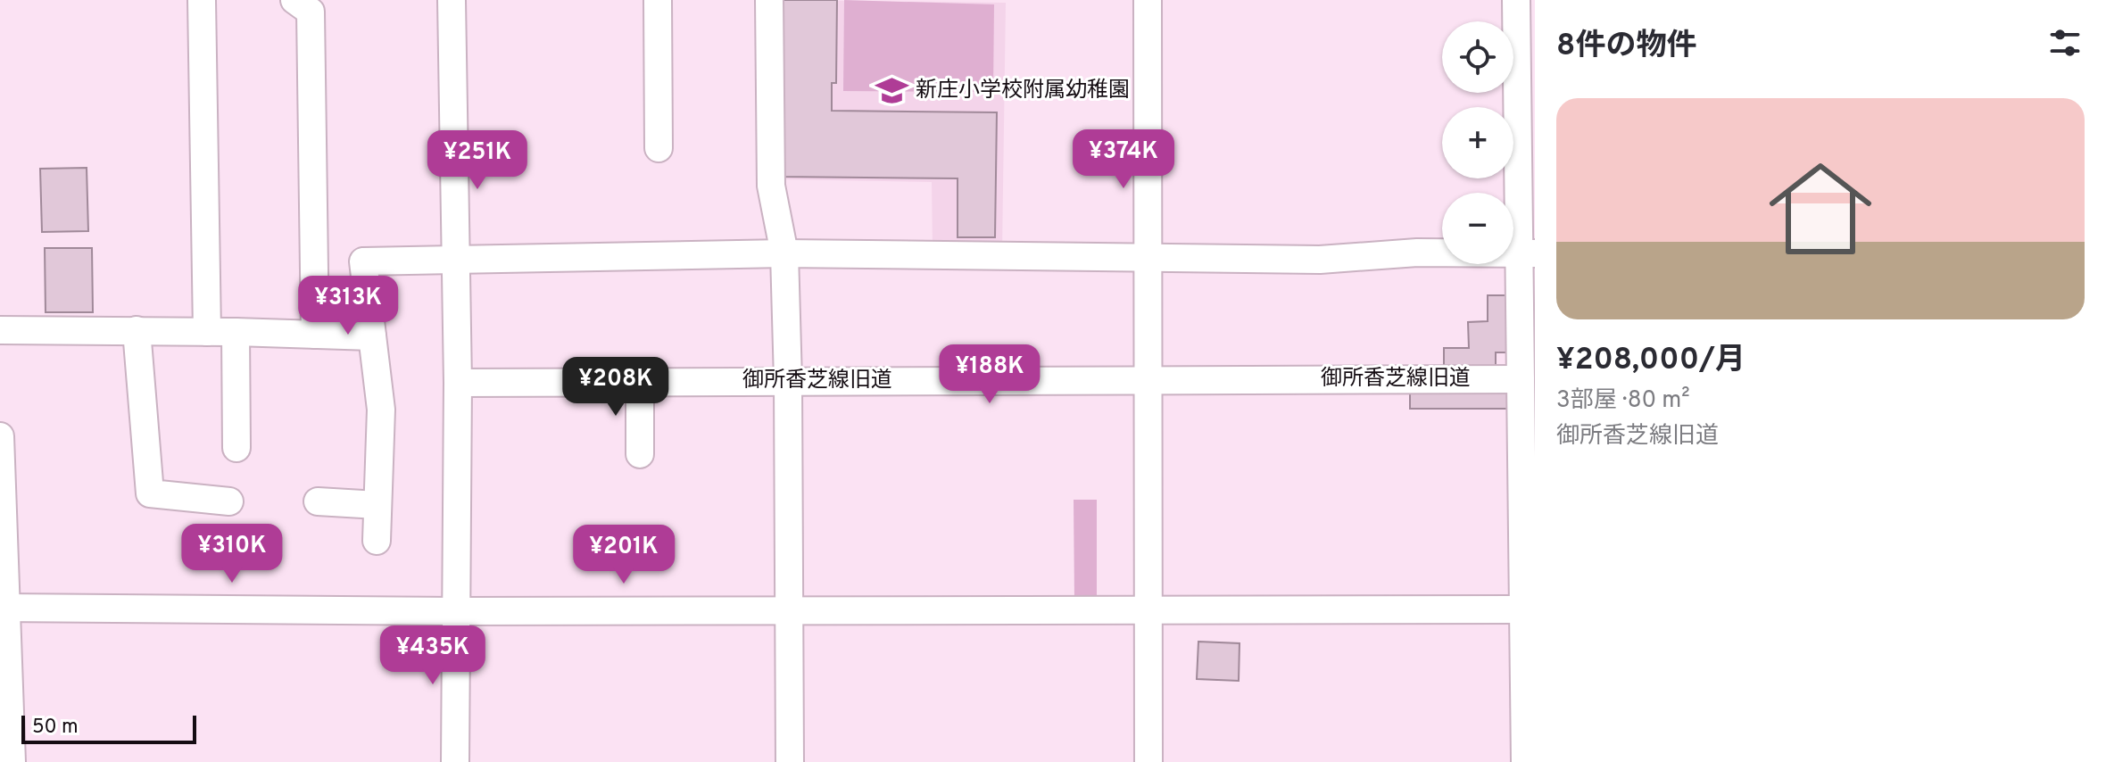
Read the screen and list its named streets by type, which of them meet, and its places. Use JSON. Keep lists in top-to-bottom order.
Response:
{
  "streets": {
    "street": ["御所香芝線旧道"]
  },
  "places": {
    "school or university": ["新庄小学校附属幼稚園"]
  },
  "scale_bar": "50 m",
  "page": {
    "heading": "8件の物件",
    "map_buttons": ["+", "−"],
    "list": [
      {
        "name": "¥208,000/月",
        "note": "3部屋 · 80 m² · 御所香芝線旧道"
      }
    ],
    "price": [
      "¥374K",
      "¥251K",
      "¥313K",
      "¥188K",
      "¥208K",
      "¥310K",
      "¥201K",
      "¥435K"
    ],
    "scale": "50 m"
  }
}
